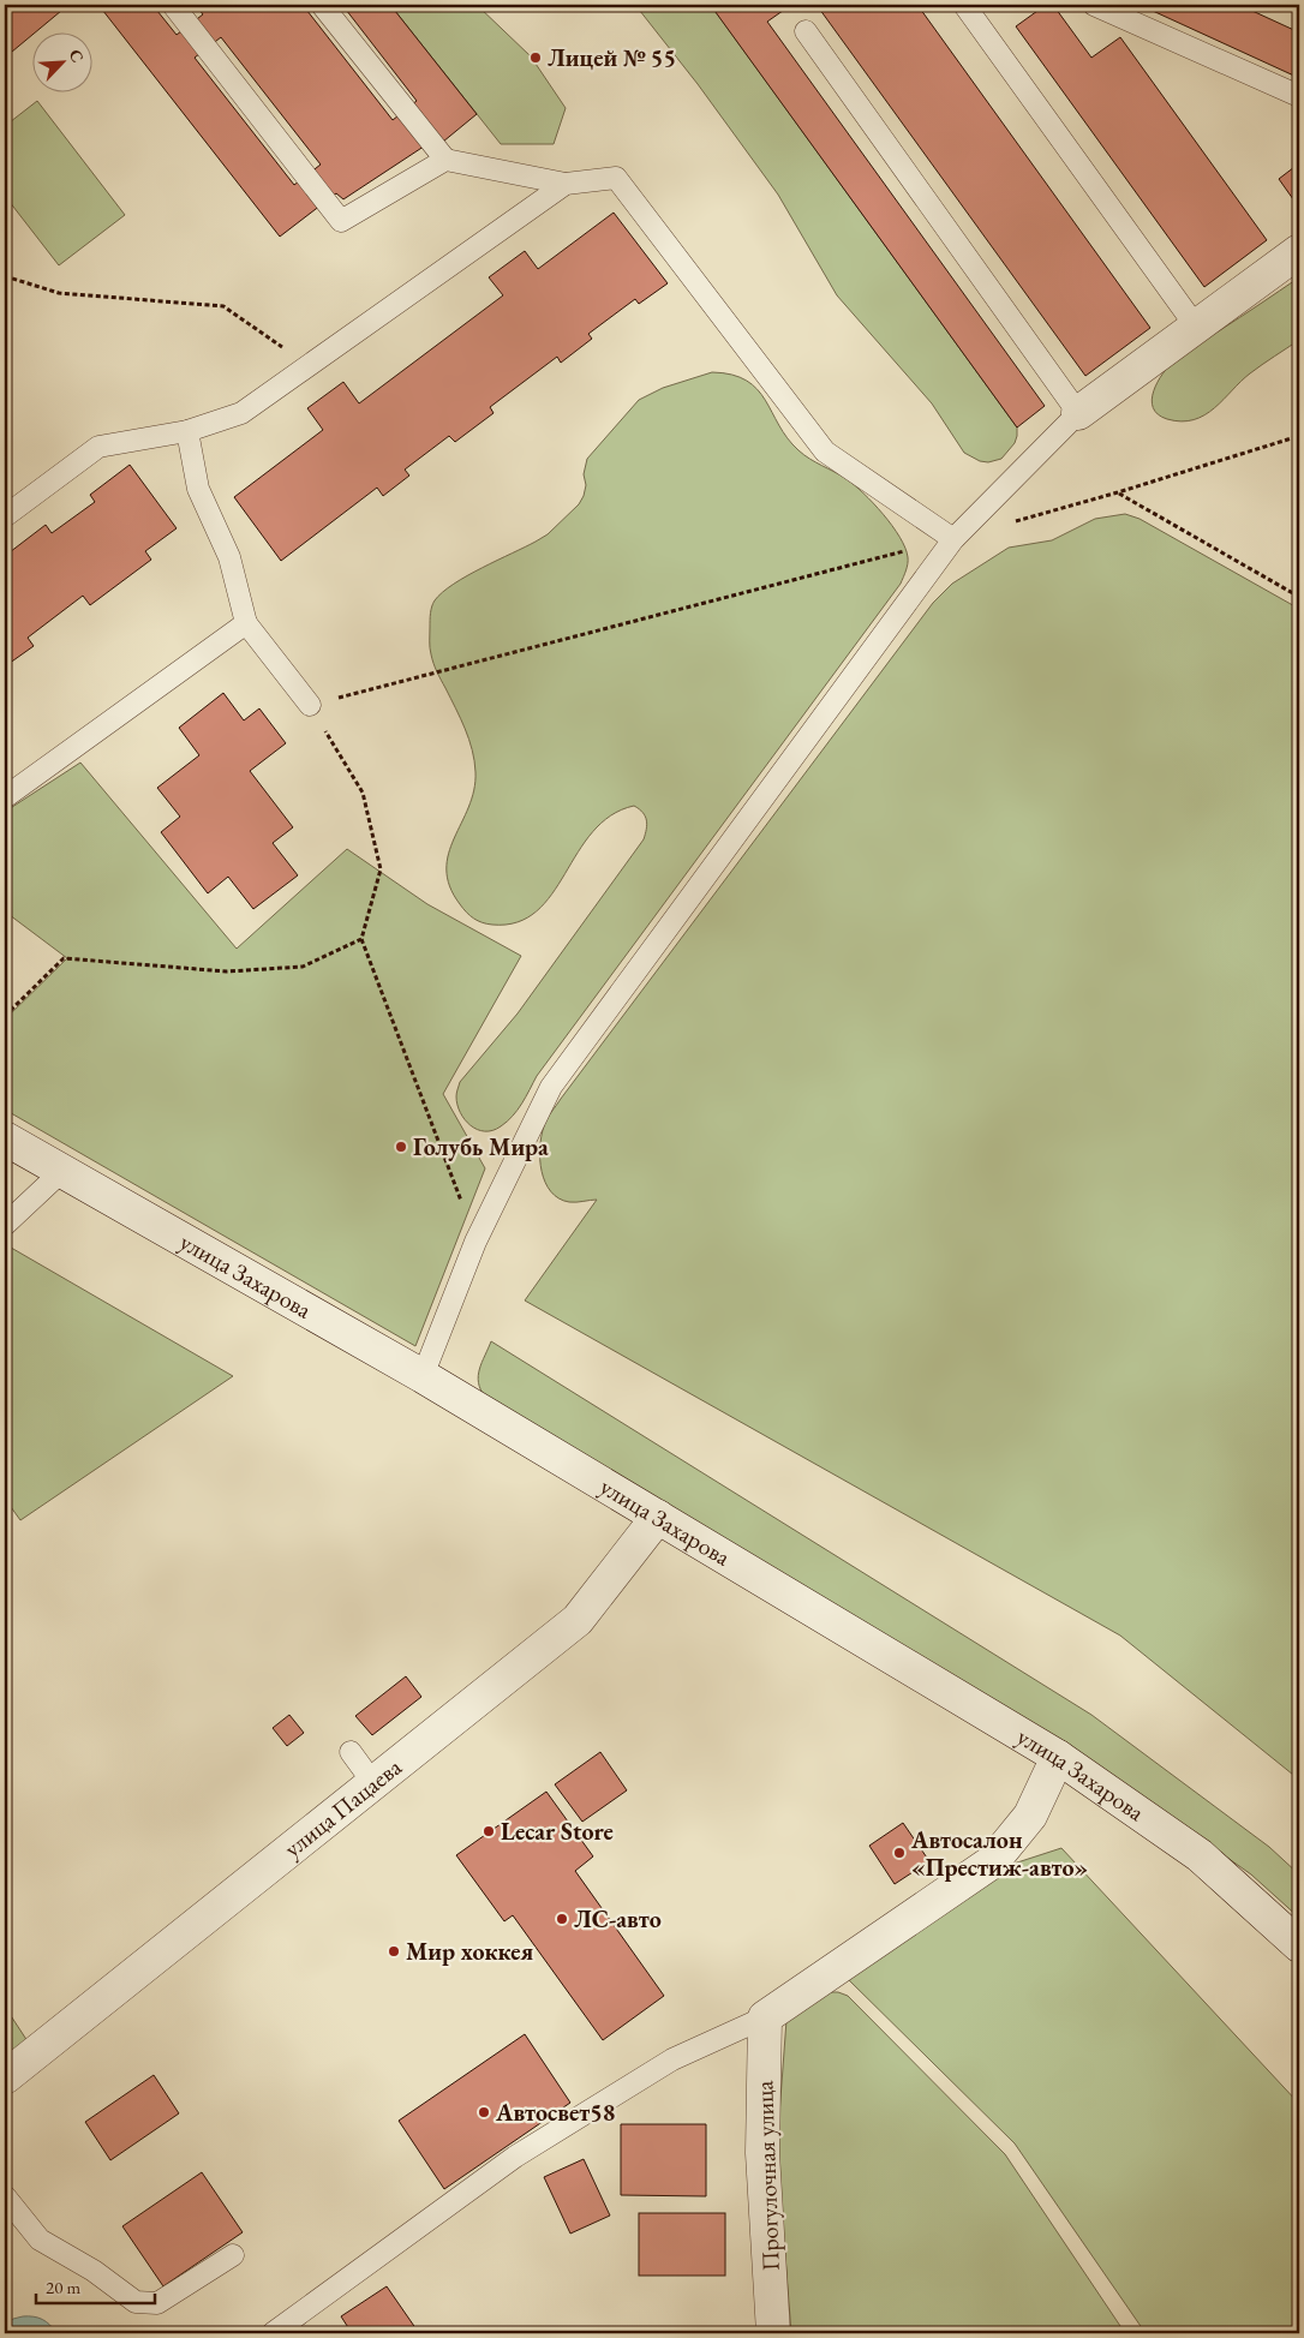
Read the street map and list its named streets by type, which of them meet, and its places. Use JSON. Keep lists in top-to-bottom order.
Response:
{
  "streets": {
    "street": ["улица Захарова", "улица Пацаева", "Прогулочная улица"]
  },
  "crossings": [
    ["улица Захарова", "улица Пацаева"]
  ],
  "places": [
    "Лицей № 55",
    "Голубь Мира",
    "Lecar Store",
    "Автосалон «Престиж-авто»",
    "ЛС-авто",
    "Мир хоккея",
    "Автосвет58"
  ],
  "scale_bar": "20 m",
  "north": "top right"
}
